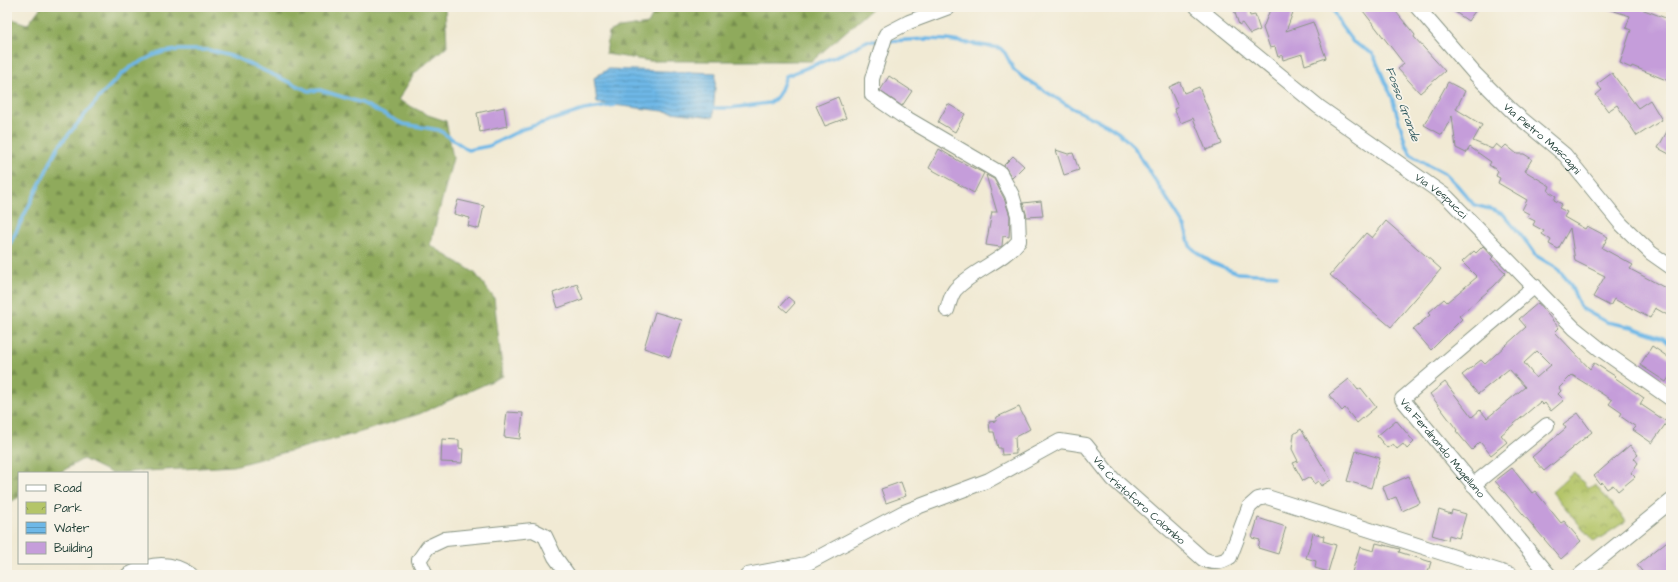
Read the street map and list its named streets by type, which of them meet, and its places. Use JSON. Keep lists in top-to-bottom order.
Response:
{
  "streets": {
    "street": [
      "Via Pietro Mascagni",
      "Via Vespucci",
      "Via Ferdinando Magellano",
      "Via Cristoforo Colombo"
    ]
  },
  "crossings": [
    ["Via Vespucci", "Via Ferdinando Magellano"]
  ],
  "water": ["Fosso Grande"],
  "legend": [
    "Road",
    "Park",
    "Water",
    "Building"
  ]
}
